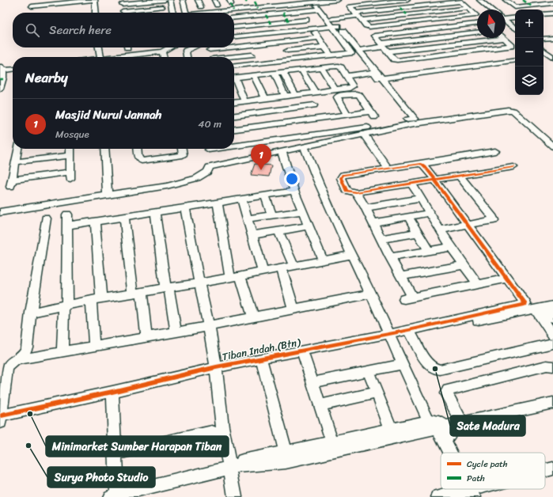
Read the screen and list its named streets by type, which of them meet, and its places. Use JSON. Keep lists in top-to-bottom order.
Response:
{
  "streets": {
    "street": ["Tiban Indah (Btn)"]
  },
  "places": ["Sate Madura", "Minimarket Sumber Harapan Tiban", "Surya Photo Studio"],
  "legend": ["Cycle path", "Path"],
  "north": "top",
  "page": {
    "map_buttons": ["+", "−"],
    "search": "Search here",
    "heading": "Nearby",
    "list": [
      {
        "mark": "1",
        "name": "Masjid Nurul Jannah",
        "note": "Mosque",
        "value": "40 m"
      }
    ],
    "pins": "1"
  }
}
